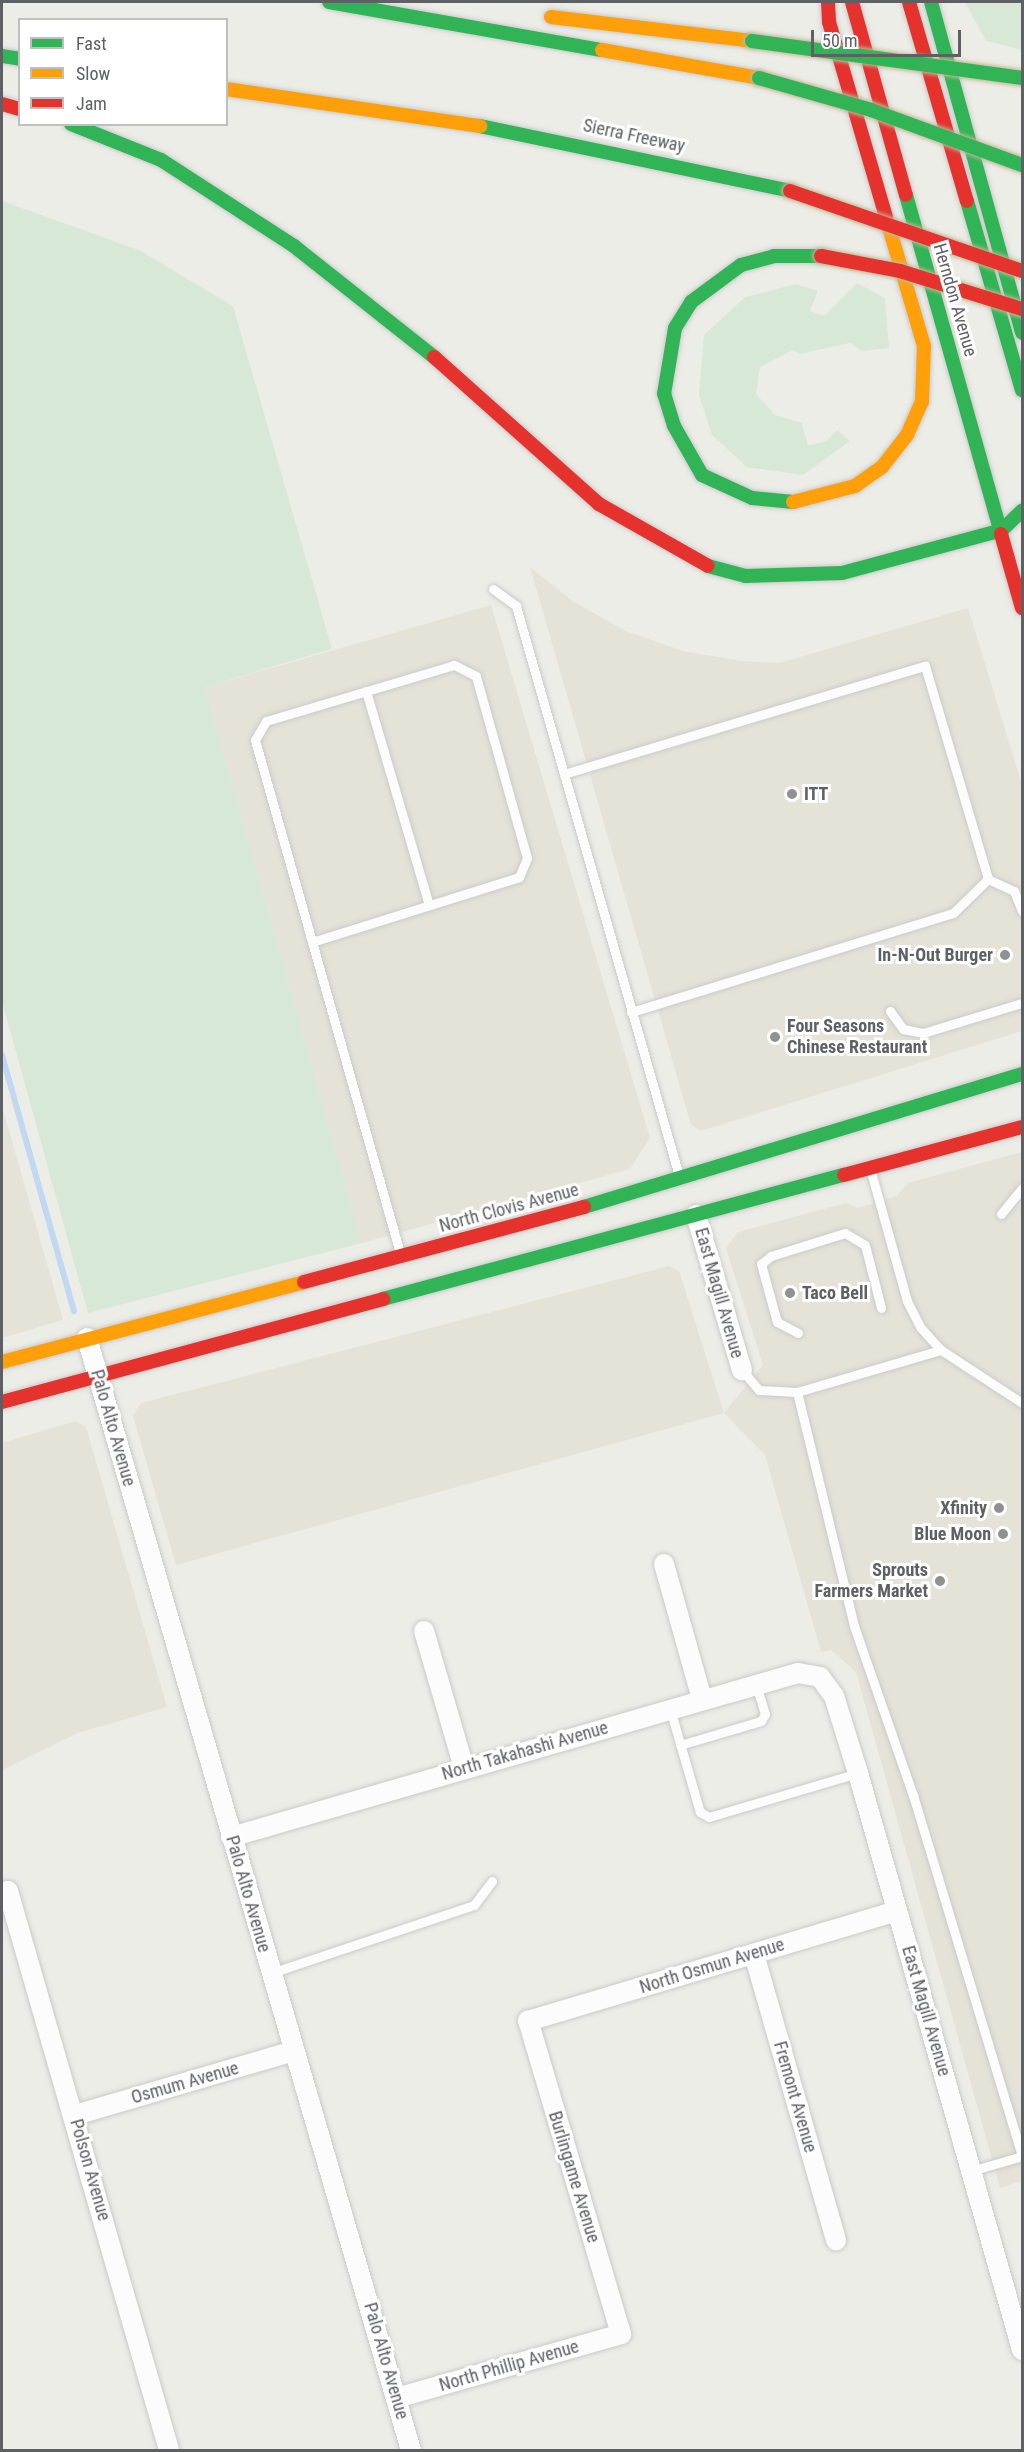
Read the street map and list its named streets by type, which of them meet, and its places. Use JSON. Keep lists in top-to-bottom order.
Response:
{
  "streets": {
    "main road": ["Sierra Freeway", "Herndon Avenue", "North Clovis Avenue"],
    "street": [
      "East Magill Avenue",
      "Palo Alto Avenue",
      "North Takahashi Avenue",
      "North Osmun Avenue",
      "Osmum Avenue",
      "Fremont Avenue",
      "Polson Avenue",
      "Burlingame Avenue",
      "North Phillip Avenue"
    ]
  },
  "crossings": [
    ["North Clovis Avenue", "Palo Alto Avenue"],
    ["East Magill Avenue", "North Takahashi Avenue"],
    ["East Magill Avenue", "North Osmun Avenue"],
    ["Palo Alto Avenue", "North Takahashi Avenue"],
    ["Palo Alto Avenue", "Osmum Avenue"],
    ["Palo Alto Avenue", "North Phillip Avenue"],
    ["North Osmun Avenue", "Fremont Avenue"],
    ["North Osmun Avenue", "Burlingame Avenue"],
    ["Osmum Avenue", "Polson Avenue"],
    ["Burlingame Avenue", "North Phillip Avenue"]
  ],
  "places": [
    "ITT",
    "In-N-Out Burger",
    "Four Seasons Chinese Restaurant",
    "Taco Bell",
    "Xfinity",
    "Blue Moon",
    "Sprouts Farmers Market"
  ],
  "legend": ["Fast", "Slow", "Jam"],
  "scale_bar": "50 m"
}
